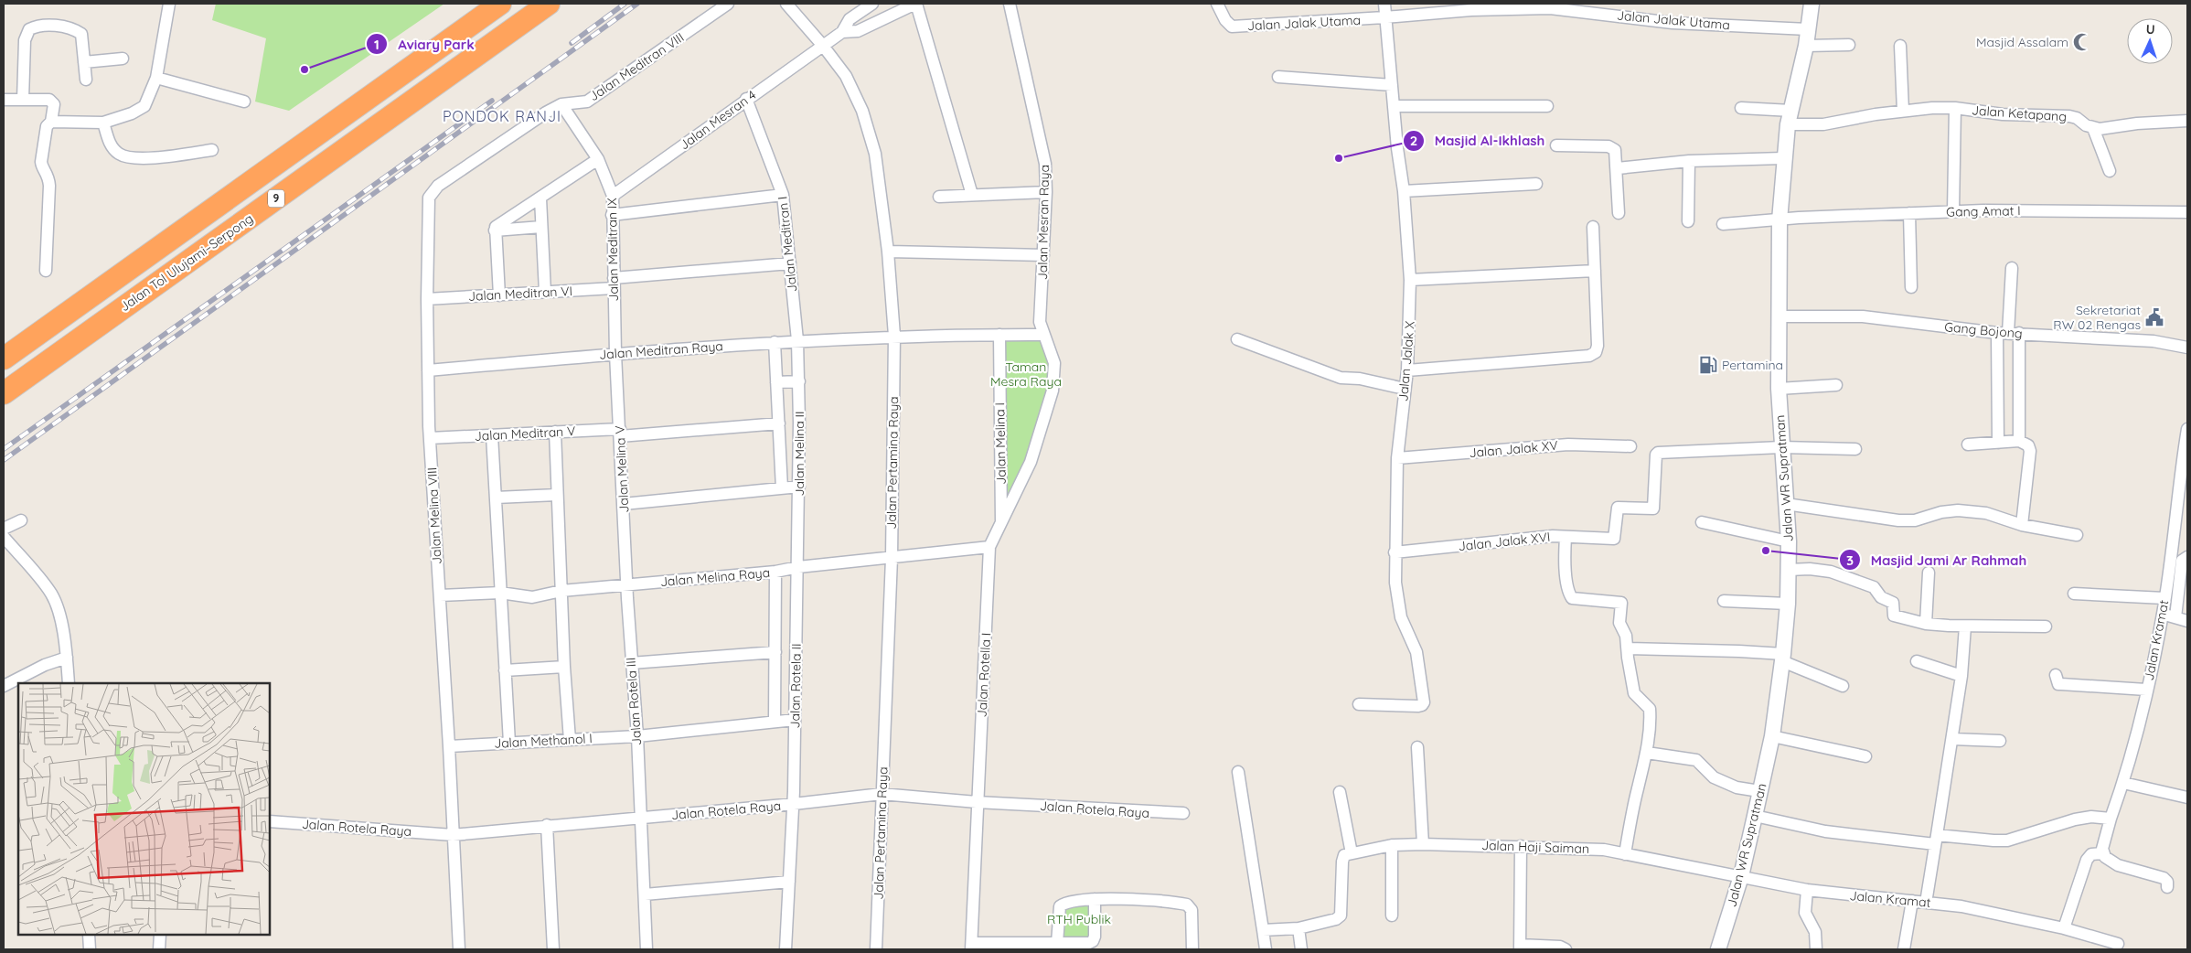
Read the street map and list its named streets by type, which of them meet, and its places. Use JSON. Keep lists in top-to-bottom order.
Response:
{
  "streets": {
    "highway": ["9", "Jalan Tol Ulujami–Serpong"],
    "street": [
      "Jalan Jalak Utama",
      "Jalan Meditran VIII",
      "Jalan Ketapang",
      "Jalan Mesran 4",
      "Gang Amat I",
      "Jalan Mesran Raya",
      "Jalan Meditran I",
      "Jalan Meditran IX",
      "Jalan Meditran VI",
      "Gang Bojong",
      "Jalan Meditran Raya",
      "Jalan Jalak X",
      "Jalan Meditran V",
      "Jalan Melina I",
      "Jalan Jalak XV",
      "Jalan Melina II",
      "Jalan Pertamina Raya",
      "Jalan Melina V",
      "Jalan WR Supratman",
      "Jalan Melina VIII",
      "Jalan Jalak XVI",
      "Jalan Melina Raya",
      "Jalan Kramat",
      "Jalan Rotella I",
      "Jalan Rotela II",
      "Jalan Rotela III",
      "Jalan Methanol I",
      "Jalan Rotela Raya",
      "Jalan Haji Saiman"
    ]
  },
  "crossings": [
    ["Jalan Jalak Utama", "Jalan Jalak X"],
    ["Jalan Jalak Utama", "Jalan WR Supratman"],
    ["Jalan Meditran VIII", "Jalan Meditran IX"],
    ["Jalan Meditran VIII", "Jalan Melina VIII"],
    ["Jalan Ketapang", "Jalan WR Supratman"],
    ["Jalan Mesran 4", "Jalan Meditran I"],
    ["Jalan Mesran 4", "Jalan Meditran IX"],
    ["Jalan Mesran 4", "Jalan Pertamina Raya"],
    ["Gang Amat I", "Jalan WR Supratman"],
    ["Jalan Mesran Raya", "Jalan Melina I"],
    ["Jalan Mesran Raya", "Jalan Melina Raya"],
    ["Jalan Mesran Raya", "Jalan Rotella I"],
    ["Jalan Meditran I", "Jalan Meditran VI"],
    ["Jalan Meditran I", "Jalan Meditran Raya"],
    ["Jalan Meditran I", "Jalan Melina II"],
    ["Jalan Meditran IX", "Jalan Meditran VI"],
    ["Jalan Meditran IX", "Jalan Meditran Raya"],
    ["Jalan Meditran IX", "Jalan Melina V"],
    ["Jalan Meditran VI", "Jalan Melina VIII"],
    ["Gang Bojong", "Jalan WR Supratman"],
    ["Jalan Meditran Raya", "Jalan Melina II"],
    ["Jalan Meditran Raya", "Jalan Pertamina Raya"],
    ["Jalan Meditran Raya", "Jalan Melina V"],
    ["Jalan Meditran Raya", "Jalan Melina VIII"],
    ["Jalan Jalak X", "Jalan Jalak XV"],
    ["Jalan Jalak X", "Jalan Jalak XVI"],
    ["Jalan Meditran V", "Jalan Melina II"],
    ["Jalan Meditran V", "Jalan Melina V"],
    ["Jalan Meditran V", "Jalan Melina VIII"],
    ["Jalan Melina II", "Jalan Melina Raya"],
    ["Jalan Melina II", "Jalan Rotela II"],
    ["Jalan Pertamina Raya", "Jalan Melina Raya"],
    ["Jalan Pertamina Raya", "Jalan Rotela Raya"],
    ["Jalan Melina V", "Jalan Melina Raya"],
    ["Jalan Melina V", "Jalan Rotela III"],
    ["Jalan WR Supratman", "Jalan Jalak XVI"],
    ["Jalan WR Supratman", "Jalan Kramat"],
    ["Jalan WR Supratman", "Jalan Haji Saiman"],
    ["Jalan Melina VIII", "Jalan Melina Raya"],
    ["Jalan Melina VIII", "Jalan Methanol I"],
    ["Jalan Melina VIII", "Jalan Rotela Raya"],
    ["Jalan Melina Raya", "Jalan Rotella I"],
    ["Jalan Melina Raya", "Jalan Rotela II"],
    ["Jalan Melina Raya", "Jalan Rotela III"],
    ["Jalan Kramat", "Jalan Haji Saiman"],
    ["Jalan Rotella I", "Jalan Rotela Raya"],
    ["Jalan Rotela II", "Jalan Methanol I"],
    ["Jalan Rotela II", "Jalan Rotela Raya"],
    ["Jalan Rotela III", "Jalan Methanol I"],
    ["Jalan Rotela III", "Jalan Rotela Raya"]
  ],
  "districts": ["PONDOK RANJI"],
  "parks": ["Taman Mesra Raya", "RTH Publik"],
  "places": {
    "mosque": ["Masjid Assalam"],
    "other": ["Aviary Park", "Masjid Al-Ikhlash", "Masjid Jami Ar Rahmah"],
    "public building": ["Sekretariat RW 02 Rengas"],
    "fuel station": ["Pertamina"]
  },
  "north": "top"
}
